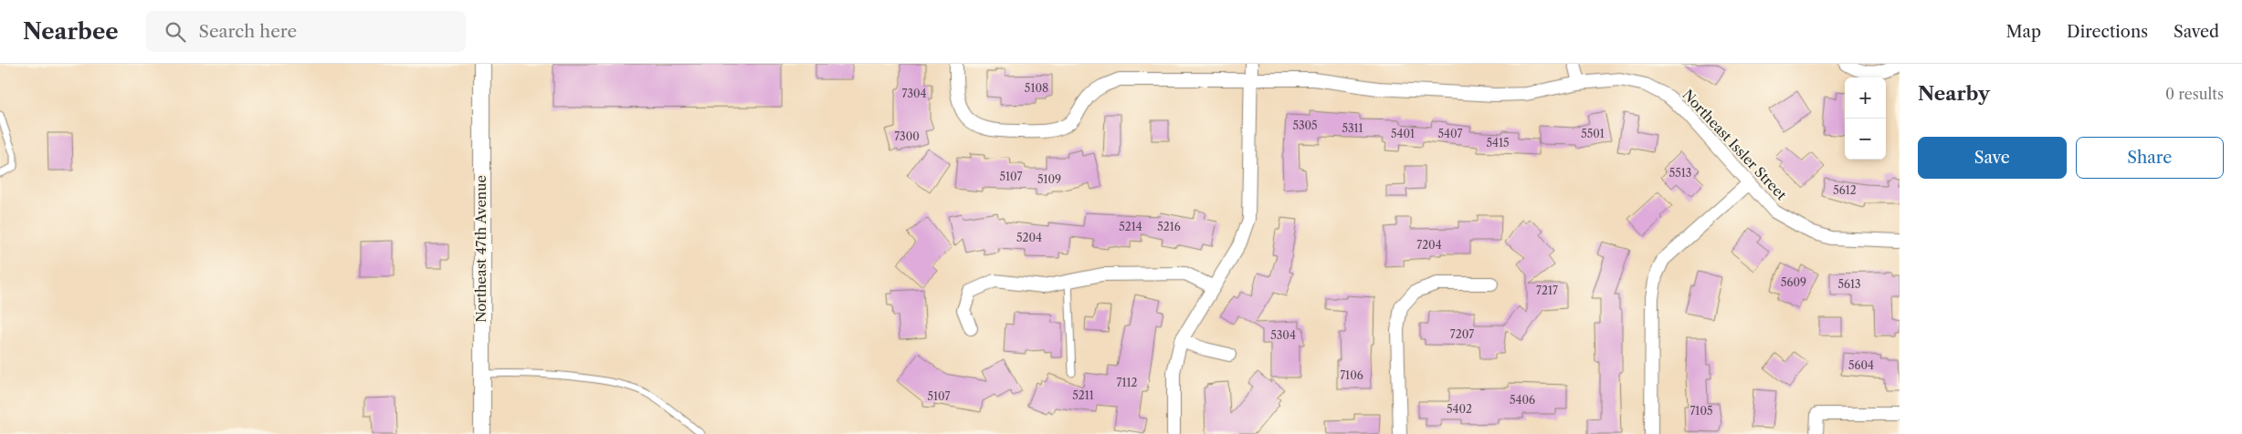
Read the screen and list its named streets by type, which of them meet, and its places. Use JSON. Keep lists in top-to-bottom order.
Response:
{
  "streets": {
    "street": ["Northeast Issler Street", "Northeast 47th Avenue"]
  },
  "house_numbers": [
    "5108",
    "7304",
    "5305",
    "5311",
    "5401",
    "5407",
    "5501",
    "7300",
    "5415",
    "5513",
    "5107",
    "5109",
    "5612",
    "5214",
    "5216",
    "5204",
    "7204",
    "5609",
    "5613",
    "7217",
    "7207",
    "5304",
    "5604",
    "7106",
    "7112",
    "5211",
    "5107",
    "5406",
    "5402",
    "7105"
  ],
  "page": {
    "header": "Nearbee",
    "search": "Search here",
    "nav": ["Map", "Directions", "Saved"],
    "heading": ["Nearby", "0 results"],
    "map_buttons": ["+", "−"],
    "buttons": ["Save", "Share"]
  }
}
